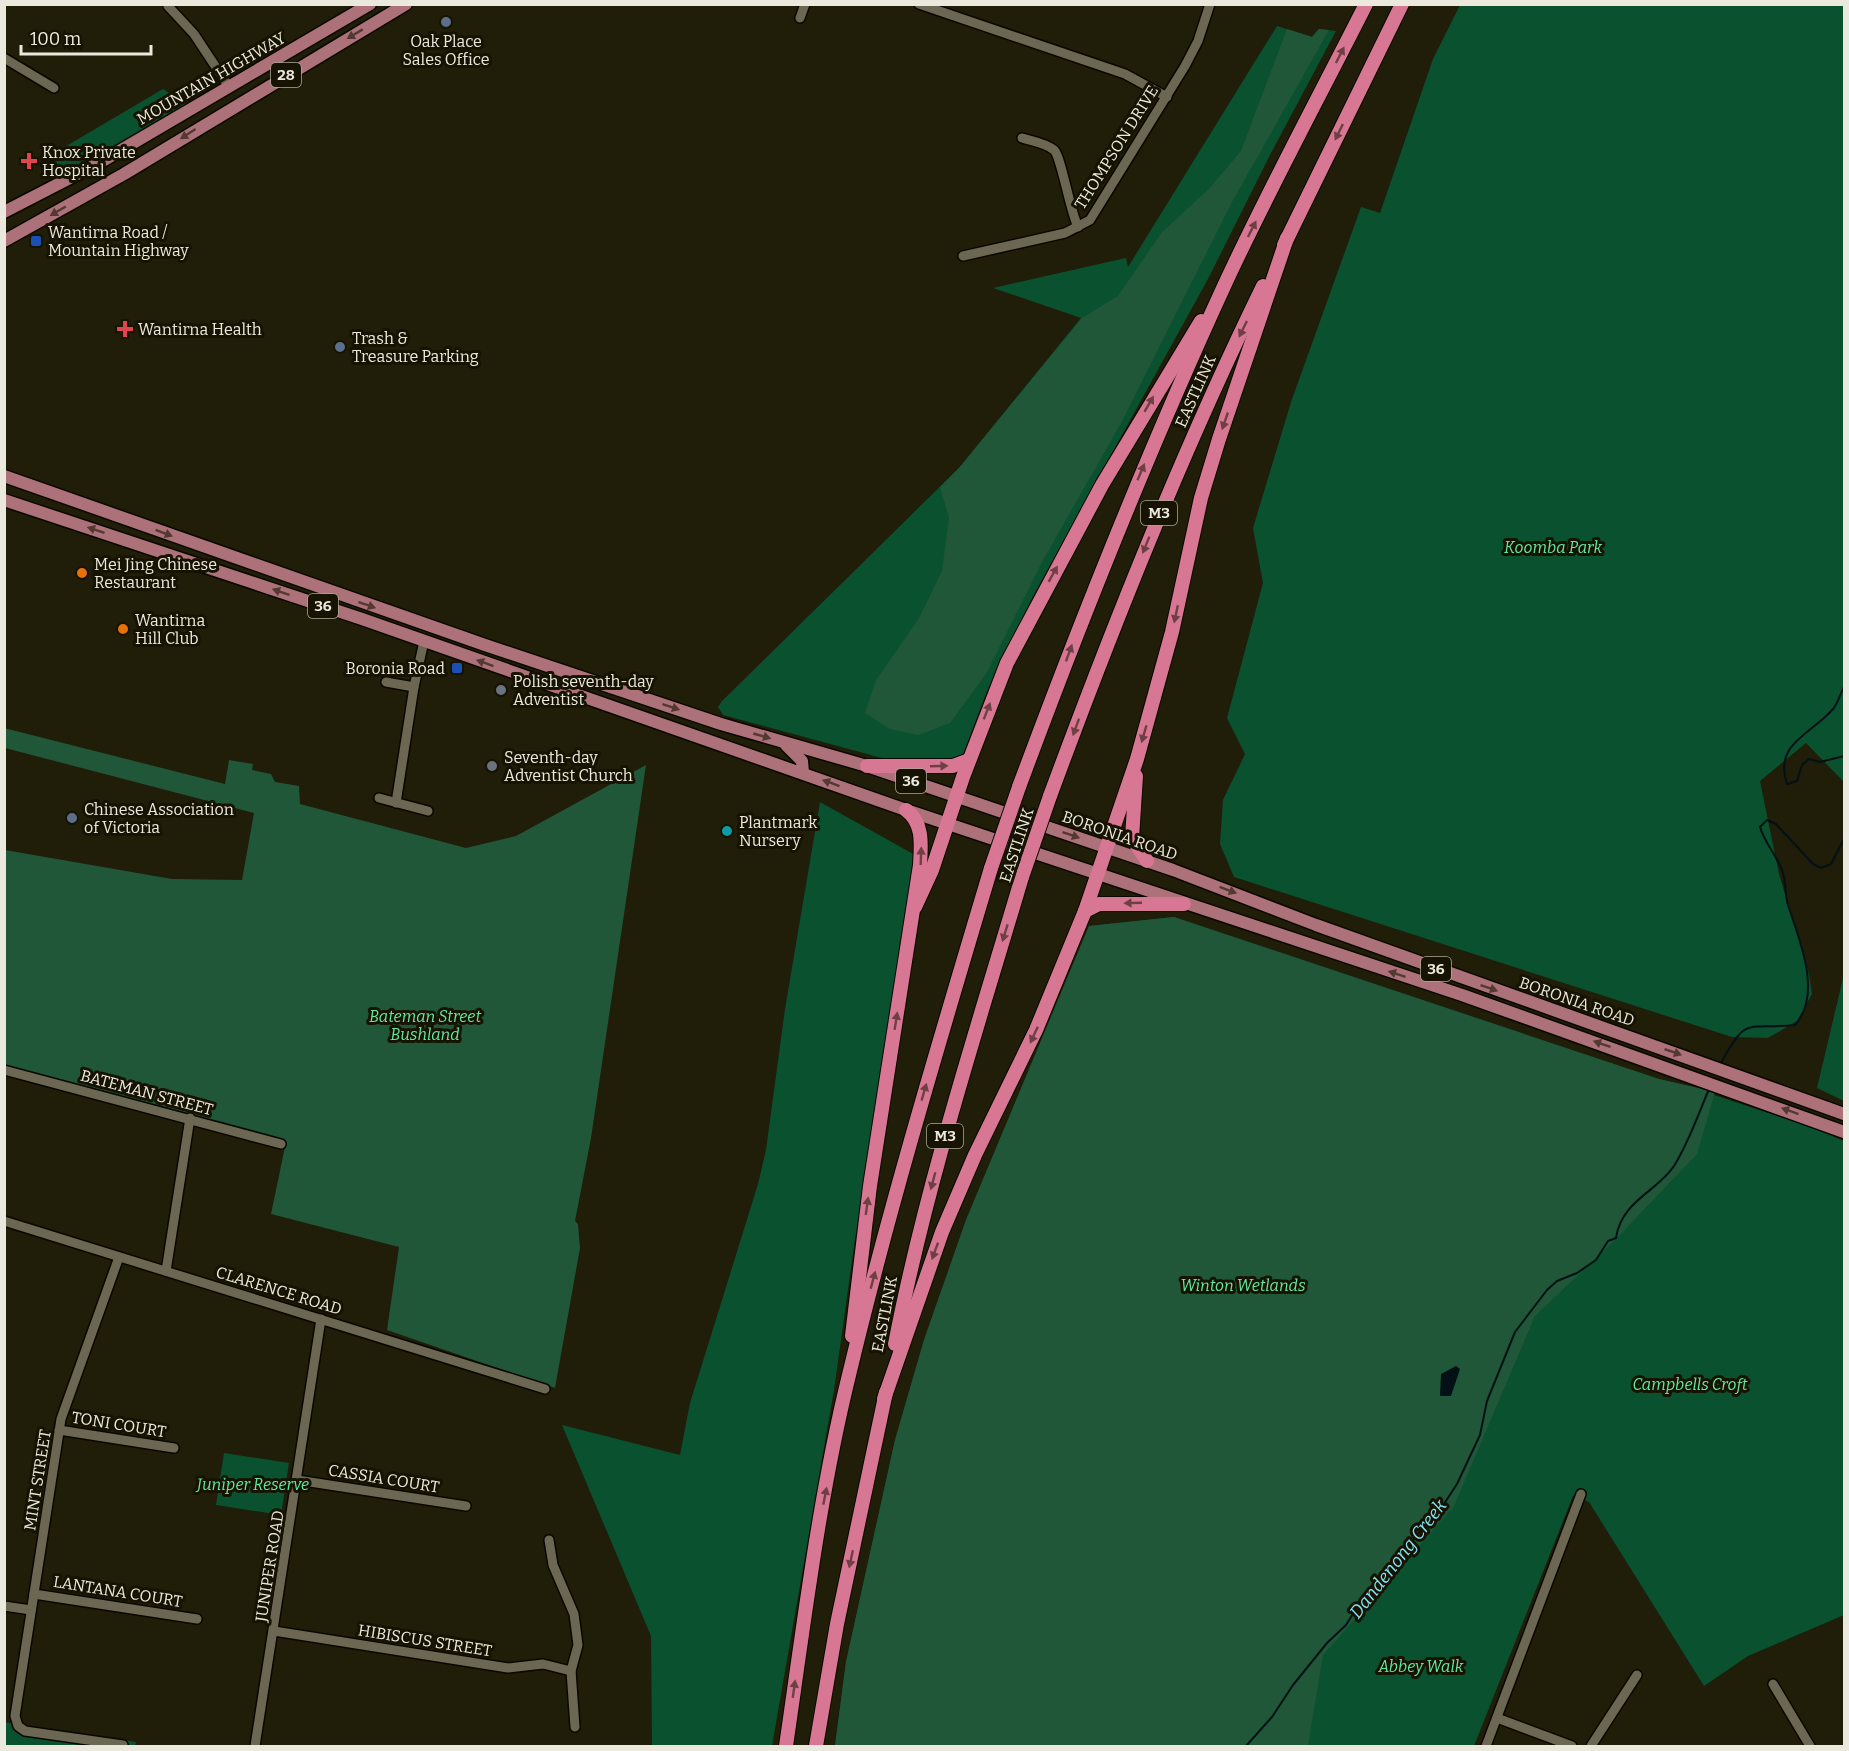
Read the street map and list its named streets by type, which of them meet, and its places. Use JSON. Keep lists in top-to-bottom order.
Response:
{
  "streets": {
    "highway": ["EASTLINK", "M3"],
    "main road": [
      "28",
      "MOUNTAIN HIGHWAY",
      "36",
      "BORONIA ROAD"
    ],
    "street": [
      "THOMPSON DRIVE",
      "BATEMAN STREET",
      "CLARENCE ROAD",
      "TONI COURT",
      "CASSIA COURT",
      "MINT STREET",
      "JUNIPER ROAD",
      "LANTANA COURT",
      "HIBISCUS STREET"
    ]
  },
  "crossings": [
    ["CLARENCE ROAD", "MINT STREET"],
    ["CLARENCE ROAD", "JUNIPER ROAD"],
    ["TONI COURT", "MINT STREET"],
    ["CASSIA COURT", "JUNIPER ROAD"],
    ["MINT STREET", "LANTANA COURT"],
    ["JUNIPER ROAD", "HIBISCUS STREET"]
  ],
  "water": ["Dandenong Creek"],
  "parks": [
    "Koomba Park",
    "Bateman Street Bushland",
    "Winton Wetlands",
    "Campbells Croft",
    "Juniper Reserve",
    "Abbey Walk"
  ],
  "places": {
    "other": [
      "Oak Place Sales Office",
      "Trash & Treasure Parking",
      "Mei Jing Chinese Restaurant",
      "Wantirna Hill Club",
      "Polish seventh-day Adventist",
      "Seventh-day Adventist Church",
      "Chinese Association of Victoria",
      "Plantmark Nursery"
    ],
    "health": ["Knox Private Hospital", "Wantirna Health"],
    "transit": ["Wantirna Road / Mountain Highway", "Boronia Road"]
  },
  "scale_bar": "100 m"
}
